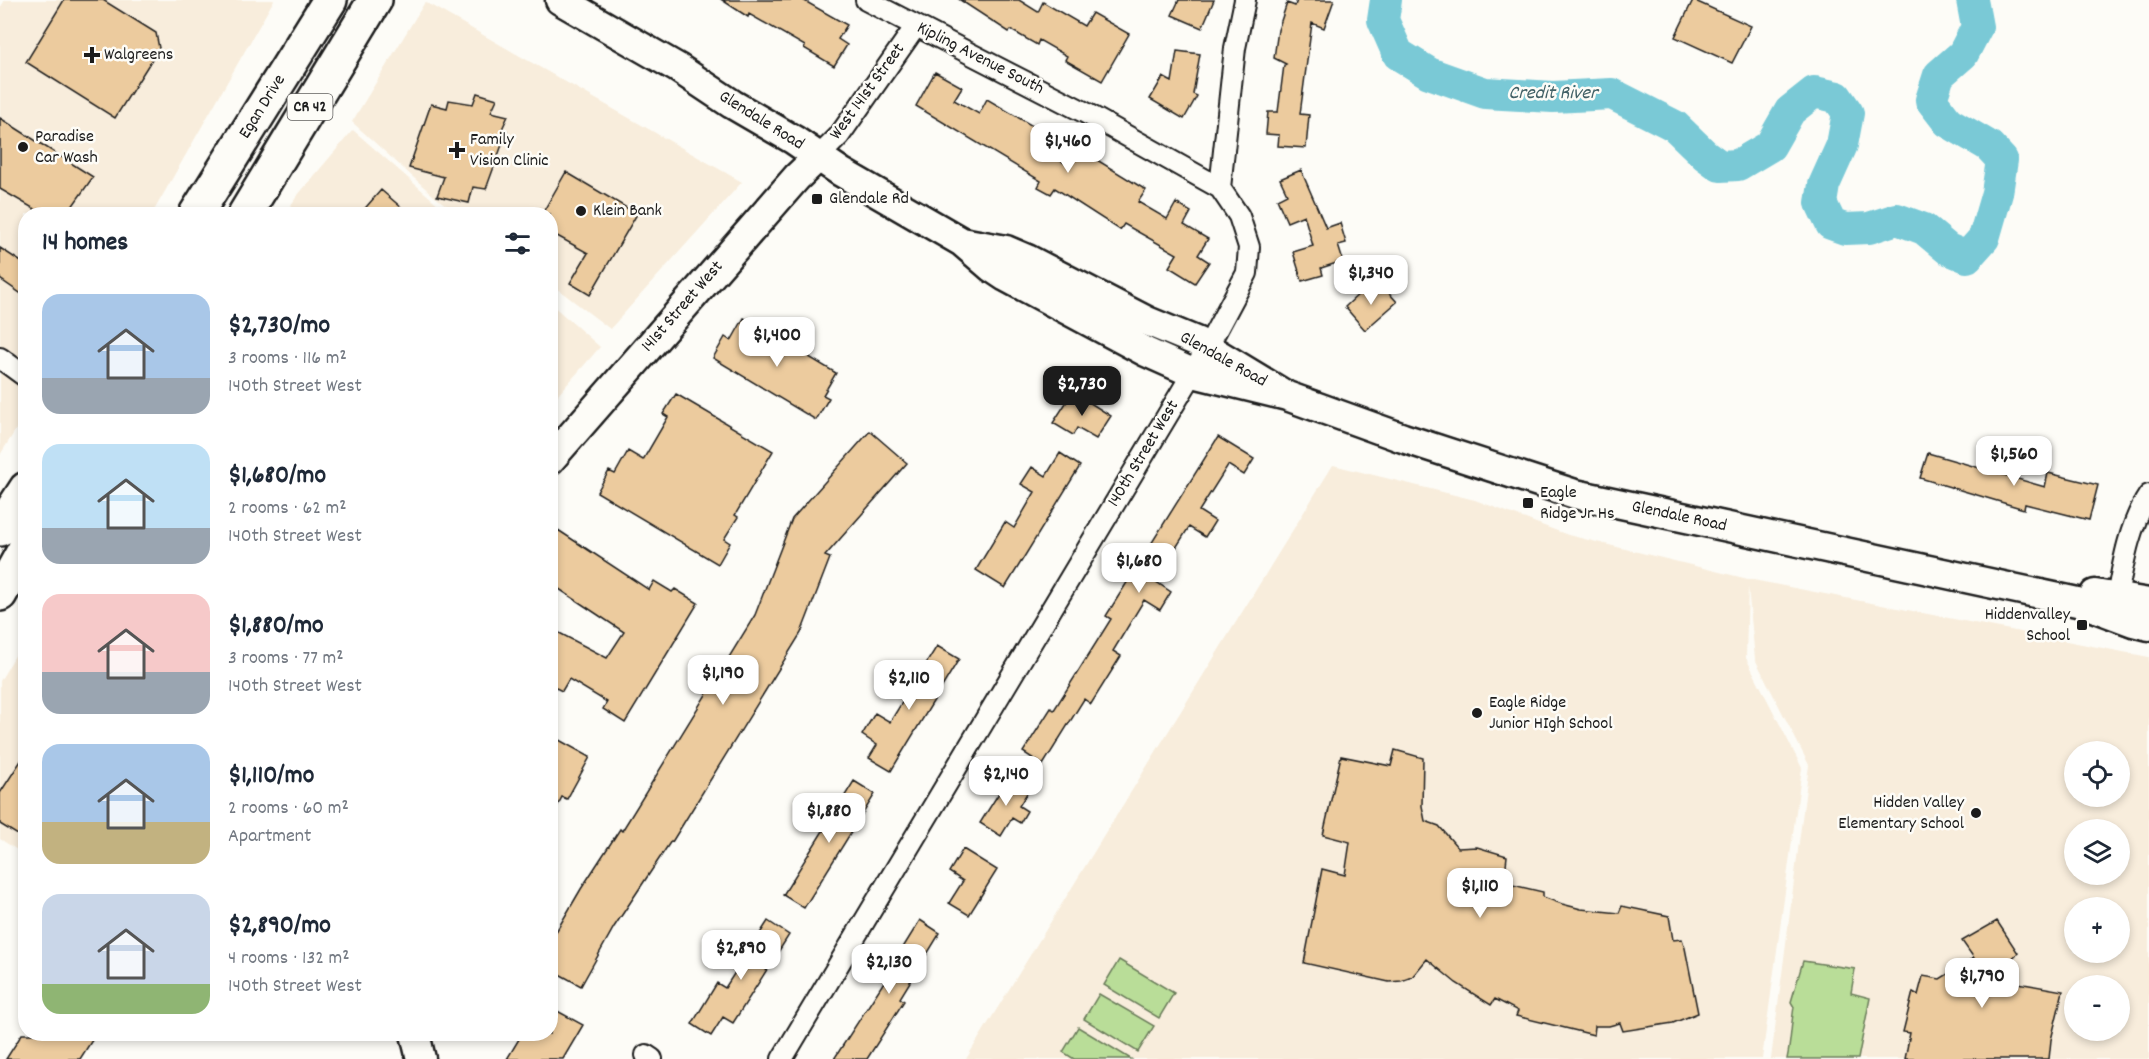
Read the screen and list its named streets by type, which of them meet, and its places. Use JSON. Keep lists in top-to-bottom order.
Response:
{
  "streets": {
    "highway": ["Egan Drive", "CR 42"],
    "main road": ["Glendale Road", "141st Street West"],
    "street": ["Kipling Avenue South", "West 141st Street", "140th Street West"]
  },
  "crossings": [
    ["Kipling Avenue South", "West 141st Street"],
    ["Kipling Avenue South", "140th Street West"],
    ["West 141st Street", "Glendale Road"],
    ["West 141st Street", "141st Street West"],
    ["Glendale Road", "141st Street West"],
    ["Glendale Road", "140th Street West"]
  ],
  "water": ["Credit River"],
  "places": {
    "health": ["Walgreens", "Family Vision Clinic"],
    "other": [
      "Paradise Car Wash",
      "Klein Bank",
      "Eagle Ridge Junior HIgh School",
      "Hidden Valley Elementary School"
    ],
    "transit": ["Glendale Rd", "Eagle Ridge Jr Hs", "Hiddenvalley School"]
  },
  "page": {
    "price": [
      "$1,460",
      "$1,340",
      "$1,400",
      "$2,730",
      "$1,560",
      "$1,680",
      "$1,190",
      "$2,110",
      "$2,140",
      "$1,880",
      "$1,110",
      "$2,890",
      "$2,130",
      "$1,790"
    ],
    "heading": "14 homes",
    "list": [
      {
        "name": "$2,730/mo",
        "note": "3 rooms · 116 m² · 140th Street West"
      },
      {
        "name": "$1,680/mo",
        "note": "2 rooms · 62 m² · 140th Street West"
      },
      {
        "name": "$1,880/mo",
        "note": "3 rooms · 77 m² · 140th Street West"
      },
      {
        "name": "$1,110/mo",
        "note": "2 rooms · 60 m² · Apartment"
      },
      {
        "name": "$2,890/mo",
        "note": "4 rooms · 132 m² · 140th Street West"
      }
    ],
    "map_buttons": ["+", "−"]
  }
}
